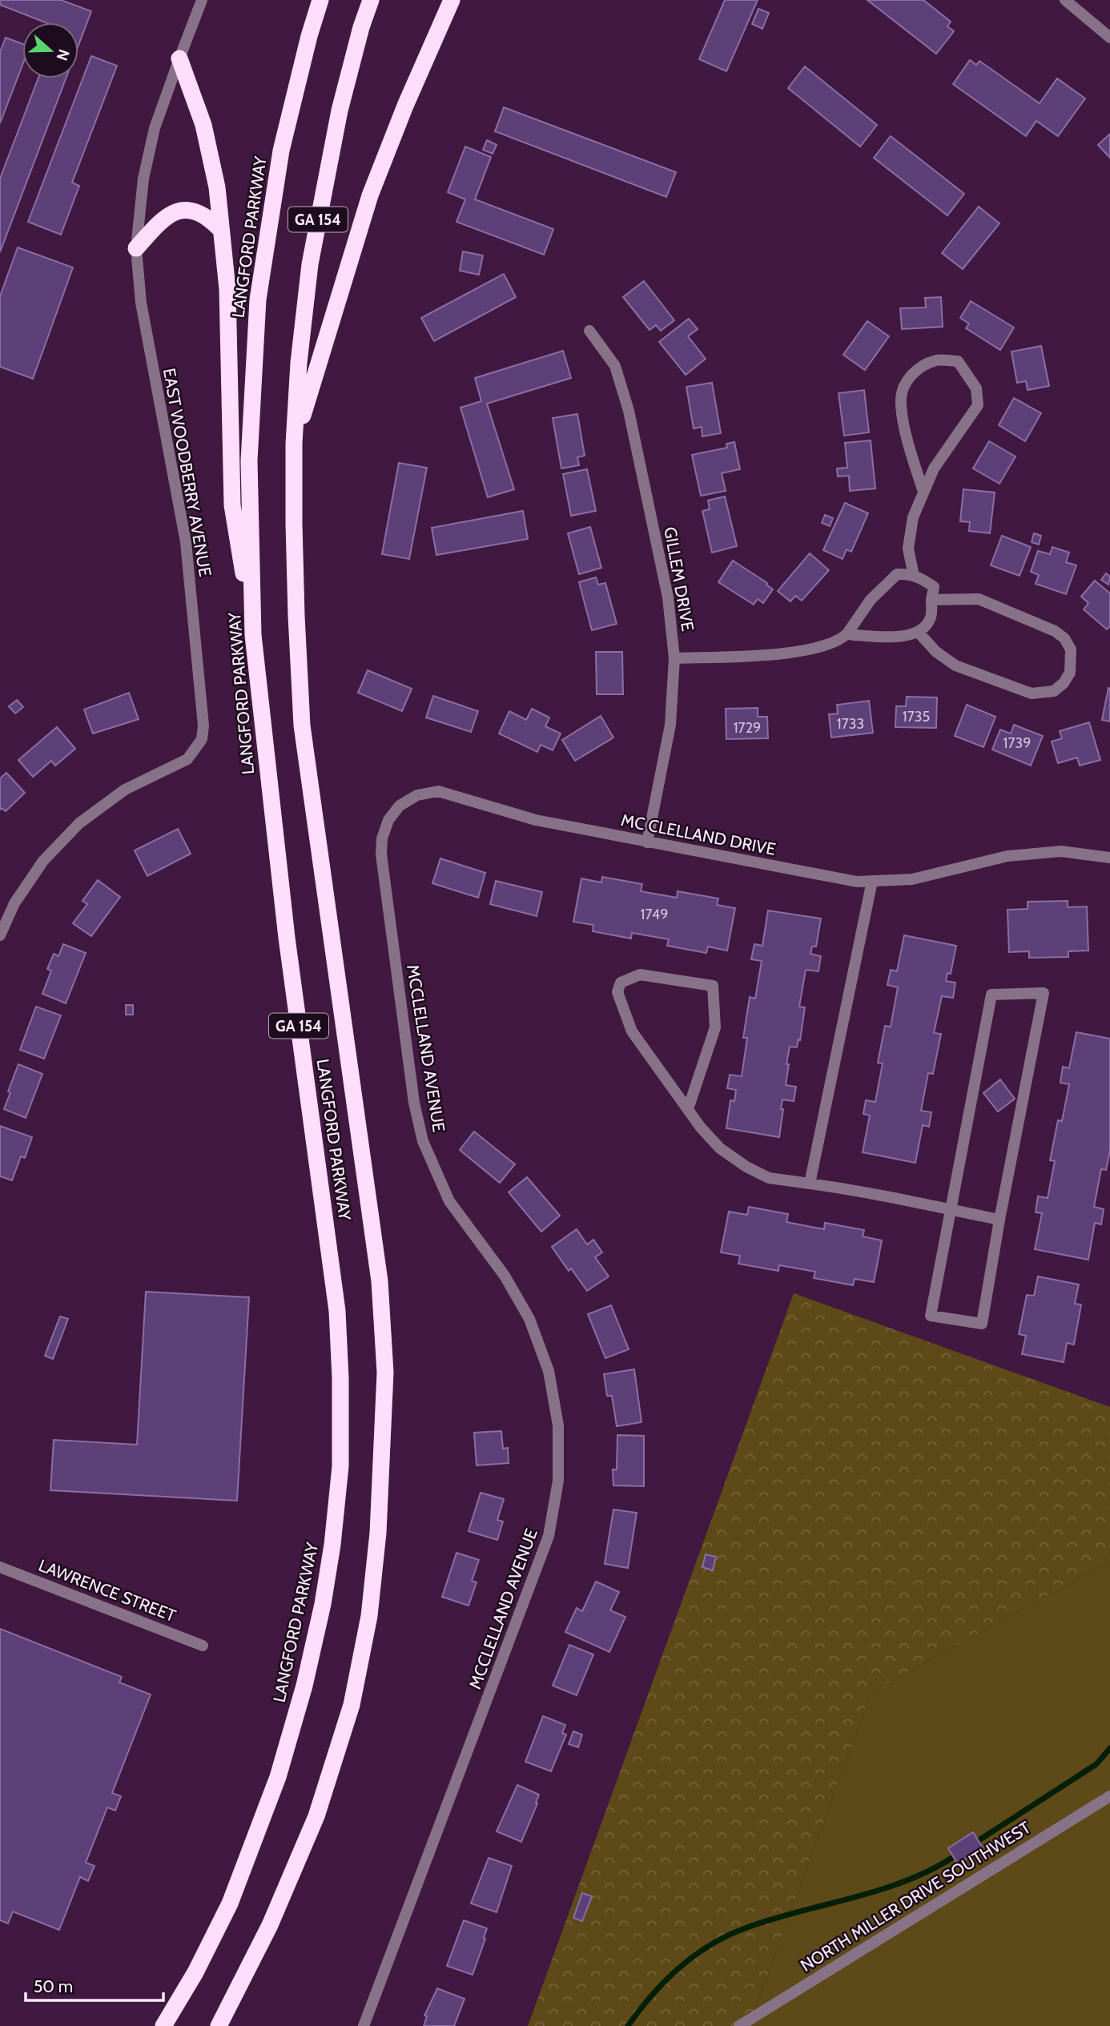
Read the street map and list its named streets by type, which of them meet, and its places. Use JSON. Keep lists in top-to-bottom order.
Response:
{
  "streets": {
    "highway": ["GA 154", "LANGFORD PARKWAY"],
    "street": [
      "EAST WOODBERRY AVENUE",
      "GILLEM DRIVE",
      "MC CLELLAND DRIVE",
      "MCCLELLAND AVENUE",
      "LAWRENCE STREET",
      "NORTH MILLER DRIVE SOUTHWEST"
    ]
  },
  "crossings": [
    ["GILLEM DRIVE", "MC CLELLAND DRIVE"],
    ["MC CLELLAND DRIVE", "MCCLELLAND AVENUE"]
  ],
  "house_numbers": [
    "1735",
    "1733",
    "1729",
    "1739",
    "1749"
  ],
  "scale_bar": "50 m",
  "north": "right"
}
